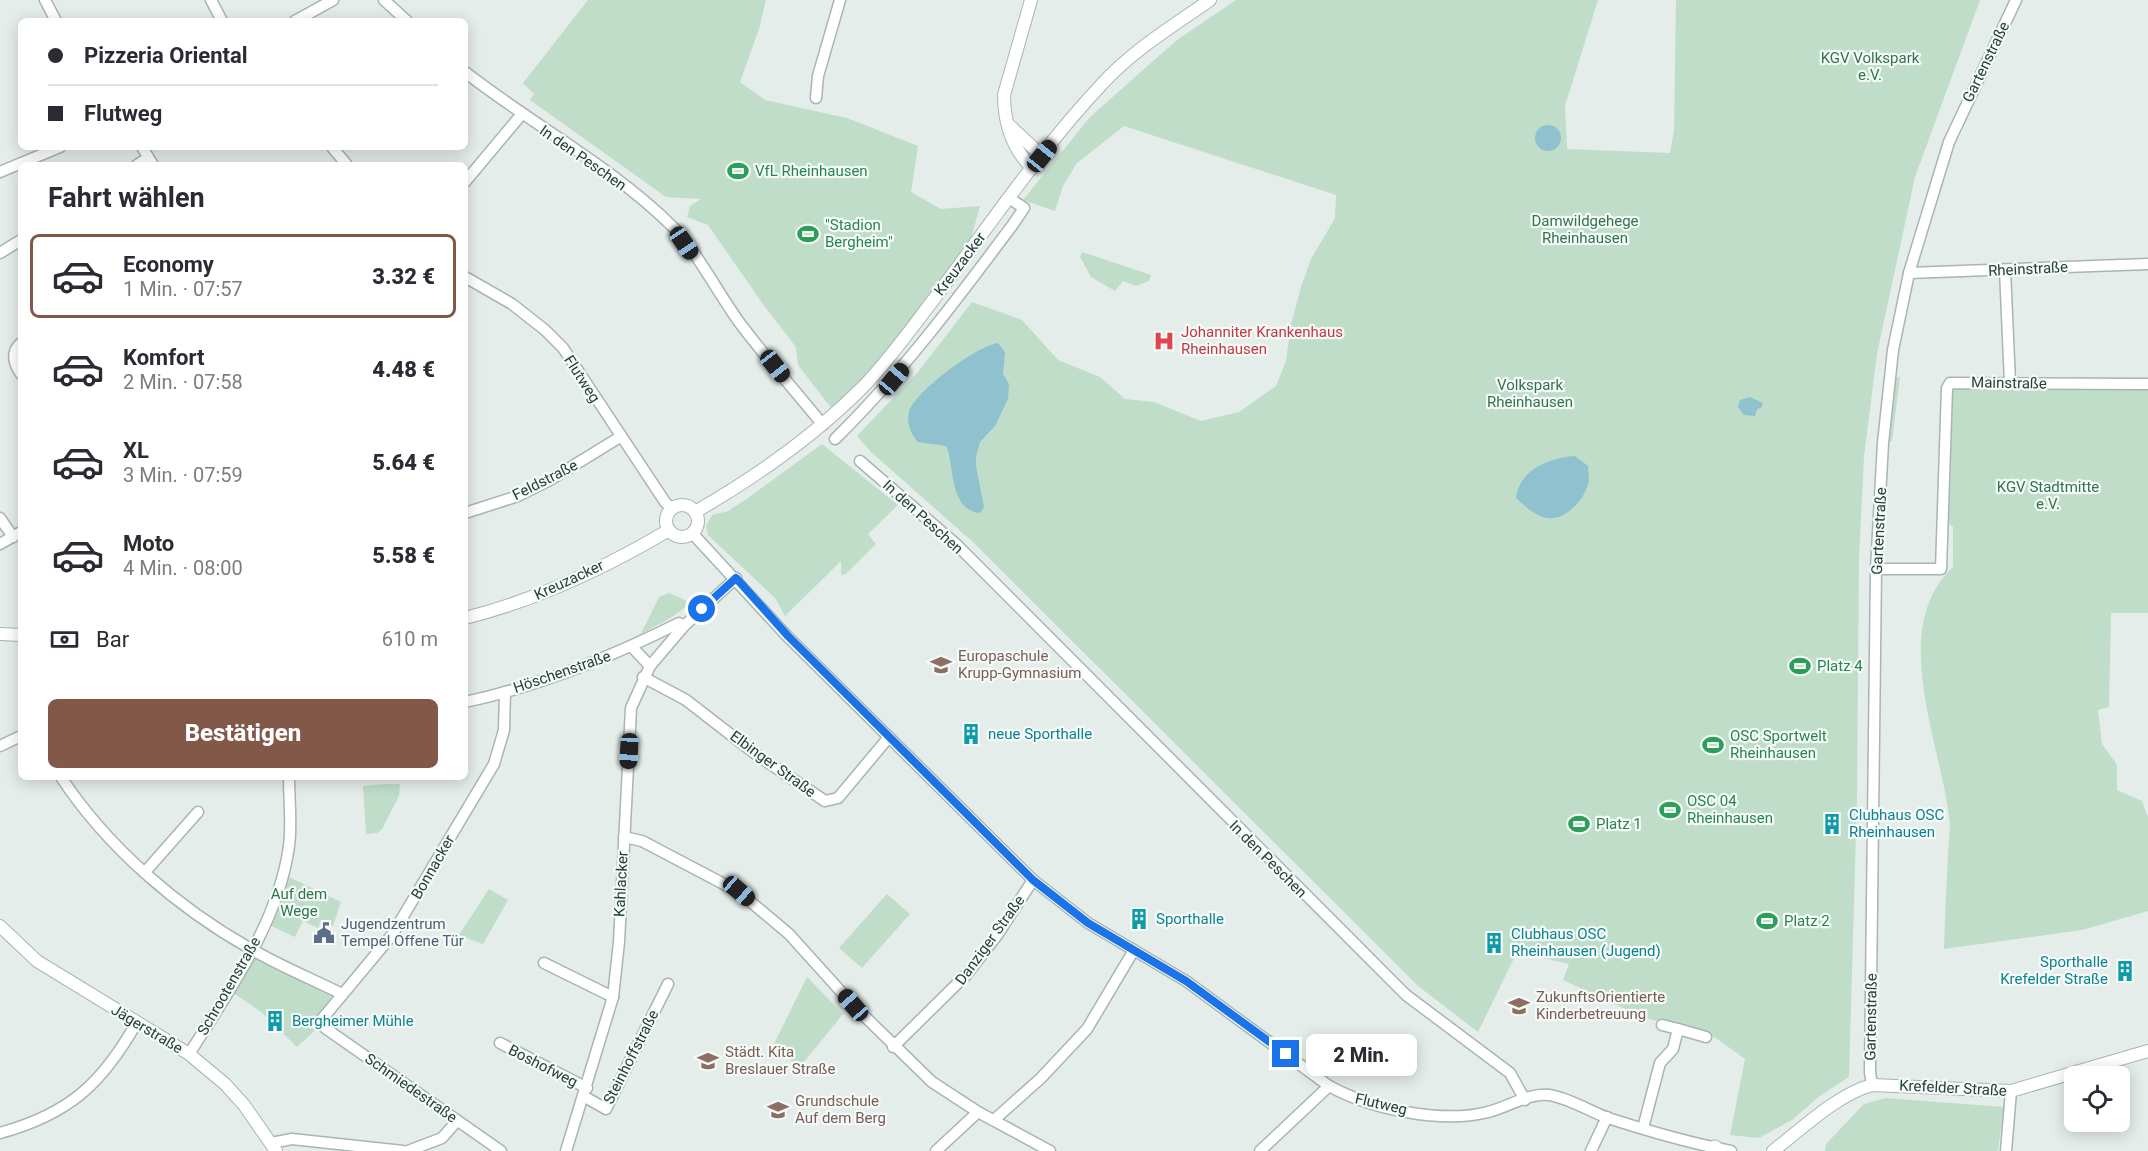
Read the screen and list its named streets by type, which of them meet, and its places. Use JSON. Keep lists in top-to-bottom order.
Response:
{
  "streets": {
    "street": [
      "Gartenstraße",
      "In den Peschen",
      "Kreuzacker",
      "Rheinstraße",
      "Flutweg",
      "Mainstraße",
      "Feldstraße",
      "Höschenstraße",
      "Elbinger Straße",
      "Bonnacker",
      "Kahlacker",
      "Danziger Straße",
      "Schrootenstraße",
      "Jägerstraße",
      "Steinhoffstraße",
      "Boshofweg",
      "Schmiedestraße",
      "Krefelder Straße"
    ]
  },
  "crossings": [
    ["Gartenstraße", "Rheinstraße"],
    ["Gartenstraße", "Mainstraße"],
    ["Gartenstraße", "Krefelder Straße"],
    ["In den Peschen", "Kreuzacker"],
    ["In den Peschen", "Flutweg"],
    ["Kreuzacker", "Flutweg"],
    ["Flutweg", "Feldstraße"],
    ["Flutweg", "Elbinger Straße"],
    ["Flutweg", "Kahlacker"],
    ["Flutweg", "Danziger Straße"],
    ["Höschenstraße", "Bonnacker"],
    ["Höschenstraße", "Kahlacker"],
    ["Elbinger Straße", "Kahlacker"],
    ["Bonnacker", "Schmiedestraße"],
    ["Kahlacker", "Steinhoffstraße"],
    ["Kahlacker", "Boshofweg"],
    ["Schrootenstraße", "Jägerstraße"],
    ["Steinhoffstraße", "Boshofweg"]
  ],
  "parks": [
    "KGV Volkspark e.V.",
    "Damwildgehege Rheinhausen",
    "Volkspark Rheinhausen",
    "KGV Stadtmitte e.V.",
    "Auf dem Wege"
  ],
  "places": {
    "sports": [
      "VfL Rheinhausen",
      "\"Stadion Bergheim\"",
      "Platz 4",
      "OSC Sportwelt Rheinhausen",
      "OSC 04 Rheinhausen",
      "Platz 1",
      "Platz 2"
    ],
    "hospital": ["Johanniter Krankenhaus Rheinhausen"],
    "school or university": [
      "Europaschule Krupp-Gymnasium",
      "ZukunftsOrientierte Kinderbetreuung",
      "Städt. Kita Breslauer Straße",
      "Grundschule Auf dem Berg"
    ],
    "building": [
      "neue Sporthalle",
      "Clubhaus OSC Rheinhausen",
      "Sporthalle",
      "Clubhaus OSC Rheinhausen (Jugend)",
      "Sporthalle Krefelder Straße",
      "Bergheimer Mühle"
    ],
    "public building": ["Jugendzentrum Tempel Offene Tür"]
  },
  "page": {
    "banner": ["Pizzeria Oriental", "Flutweg"],
    "heading": "Fahrt wählen",
    "list": [
      {
        "name": "Economy",
        "note": "1 Min. · 07:57",
        "value": "3.32 €"
      },
      {
        "name": "Komfort",
        "note": "2 Min. · 07:58",
        "value": "4.48 €"
      },
      {
        "name": "XL",
        "note": "3 Min. · 07:59",
        "value": "5.64 €"
      },
      {
        "name": "Moto",
        "note": "4 Min. · 08:00",
        "value": "5.58 €"
      }
    ],
    "pay": ["Bar", "610 m"],
    "buttons": "Bestätigen",
    "bubble": "2 Min."
  }
}
